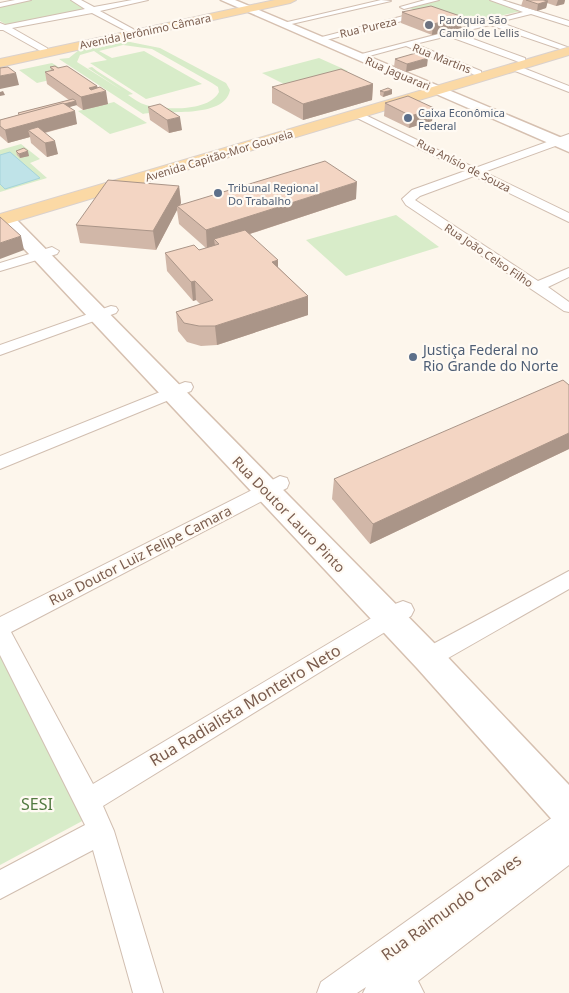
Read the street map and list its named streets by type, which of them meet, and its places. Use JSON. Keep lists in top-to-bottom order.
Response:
{
  "streets": {
    "main road": ["Avenida Jerônimo Câmara", "Avenida Capitão-Mor Gouveia"],
    "street": [
      "Rua Pureza",
      "Rua Martins",
      "Rua Jaguarari",
      "Rua Anísio de Souza",
      "Rua João Celso Filho",
      "Rua Doutor Lauro Pinto",
      "Rua Doutor Luiz Felipe Camara",
      "Rua Radialista Monteiro Neto",
      "Rua Raimundo Chaves"
    ]
  },
  "crossings": [
    ["Rua Pureza", "Rua Jaguarari"],
    ["Avenida Jerônimo Câmara", "Rua Jaguarari"],
    ["Rua Jaguarari", "Avenida Capitão-Mor Gouveia"],
    ["Avenida Capitão-Mor Gouveia", "Rua Anísio de Souza"],
    ["Avenida Capitão-Mor Gouveia", "Rua Doutor Lauro Pinto"],
    ["Rua Anísio de Souza", "Rua João Celso Filho"],
    ["Rua Doutor Lauro Pinto", "Rua Doutor Luiz Felipe Camara"],
    ["Rua Doutor Lauro Pinto", "Rua Radialista Monteiro Neto"]
  ],
  "parks": ["SESI"],
  "places": [
    "Paróquia São Camilo de Lellis",
    "Caixa Econômica Federal",
    "Tribunal Regional Do Trabalho",
    "Justiça Federal no Rio Grande do Norte"
  ]
}
